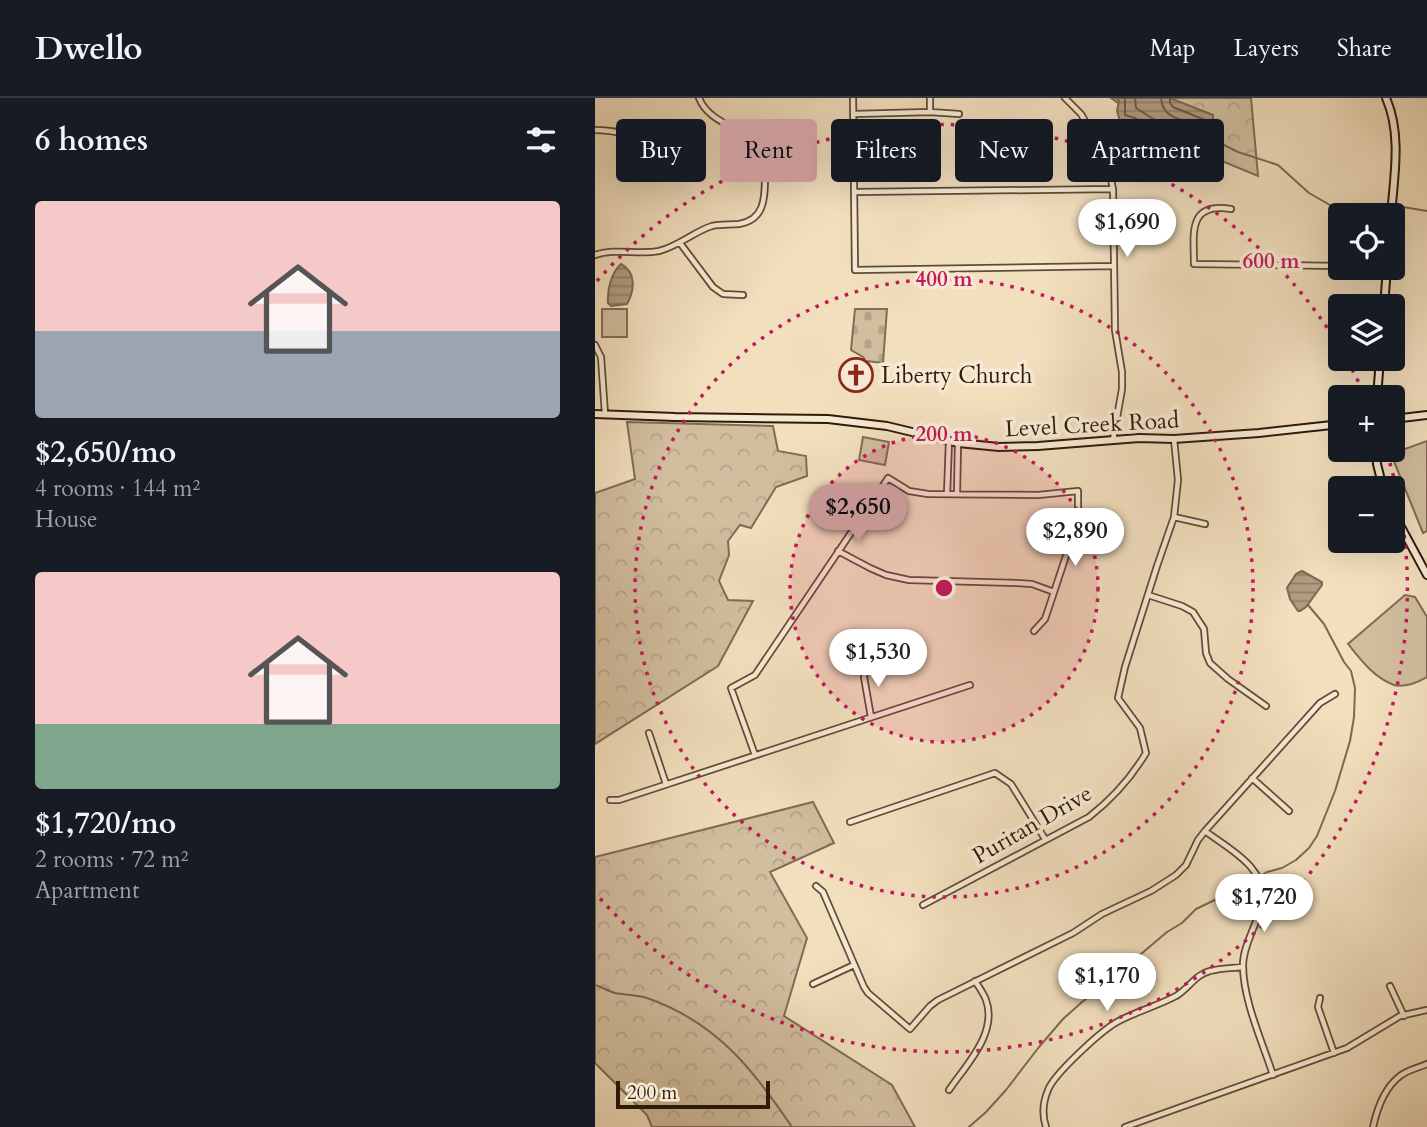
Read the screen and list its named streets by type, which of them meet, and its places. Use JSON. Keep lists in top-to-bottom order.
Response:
{
  "streets": {
    "street": ["Level Creek Road", "Puritan Drive"]
  },
  "crossings": [
    ["Level Creek Road", "Puritan Drive"]
  ],
  "places": {
    "church": ["Liberty Church"]
  },
  "scale_bar": "200 m",
  "page": {
    "header": "Dwello",
    "nav": ["Map", "Layers", "Share"],
    "heading": "6 homes",
    "chip": [
      "Buy",
      "Rent",
      "Filters",
      "New",
      "Apartment"
    ],
    "list": [
      {
        "name": "$2,650/mo",
        "note": "4 rooms · 144 m² · House"
      },
      {
        "name": "$1,720/mo",
        "note": "2 rooms · 72 m² · Apartment"
      }
    ],
    "price": [
      "$1,690",
      "$2,650",
      "$2,890",
      "$1,530",
      "$1,720",
      "$1,170"
    ],
    "map_buttons": ["+", "−"],
    "scale": "200 m"
  },
  "rings": ["600 m", "400 m", "200 m"]
}
